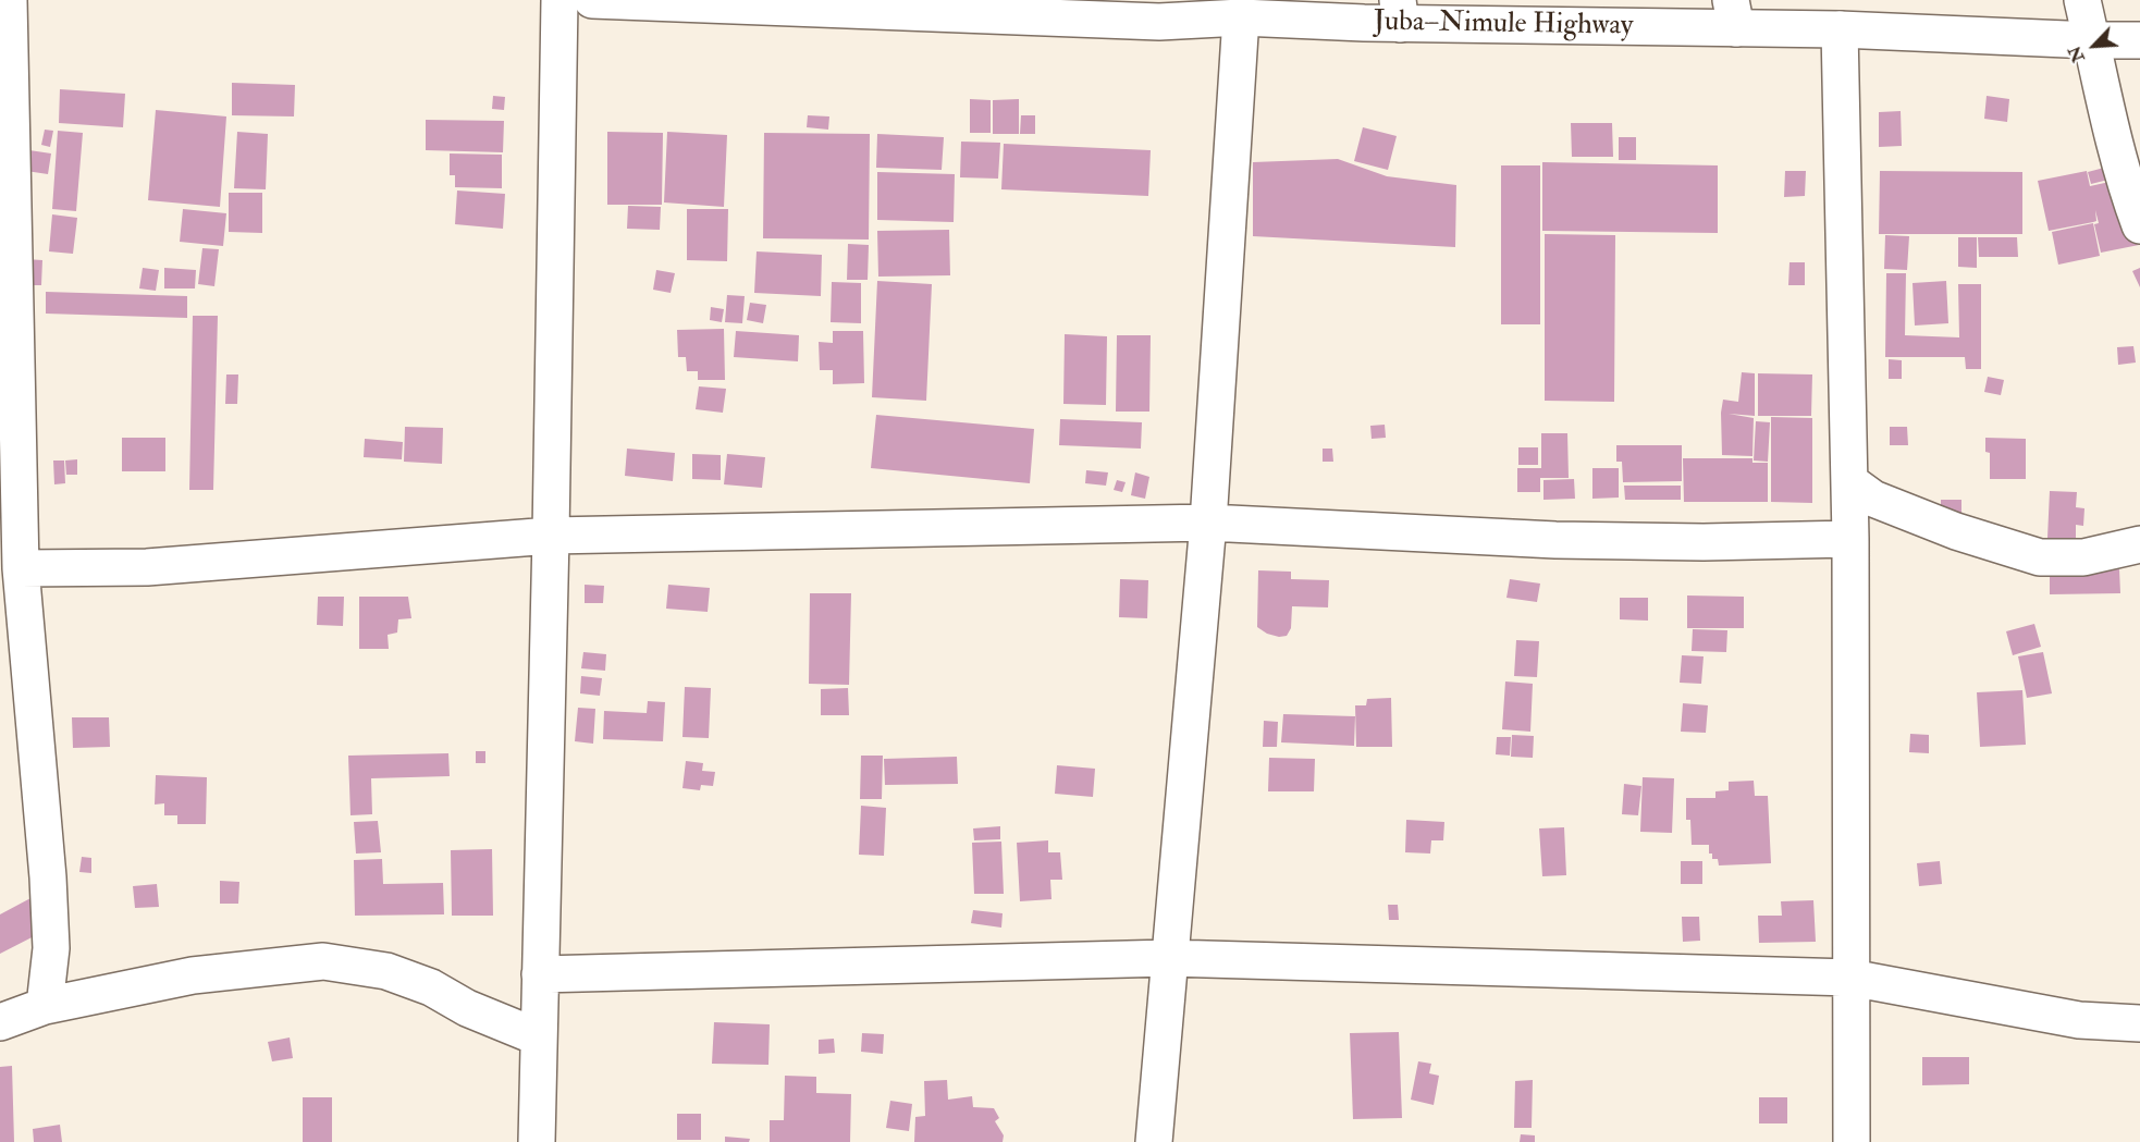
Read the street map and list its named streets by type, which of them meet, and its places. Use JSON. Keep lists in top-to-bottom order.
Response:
{
  "streets": {
    "street": ["Juba–Nimule Highway"]
  },
  "north": "bottom left"
}
